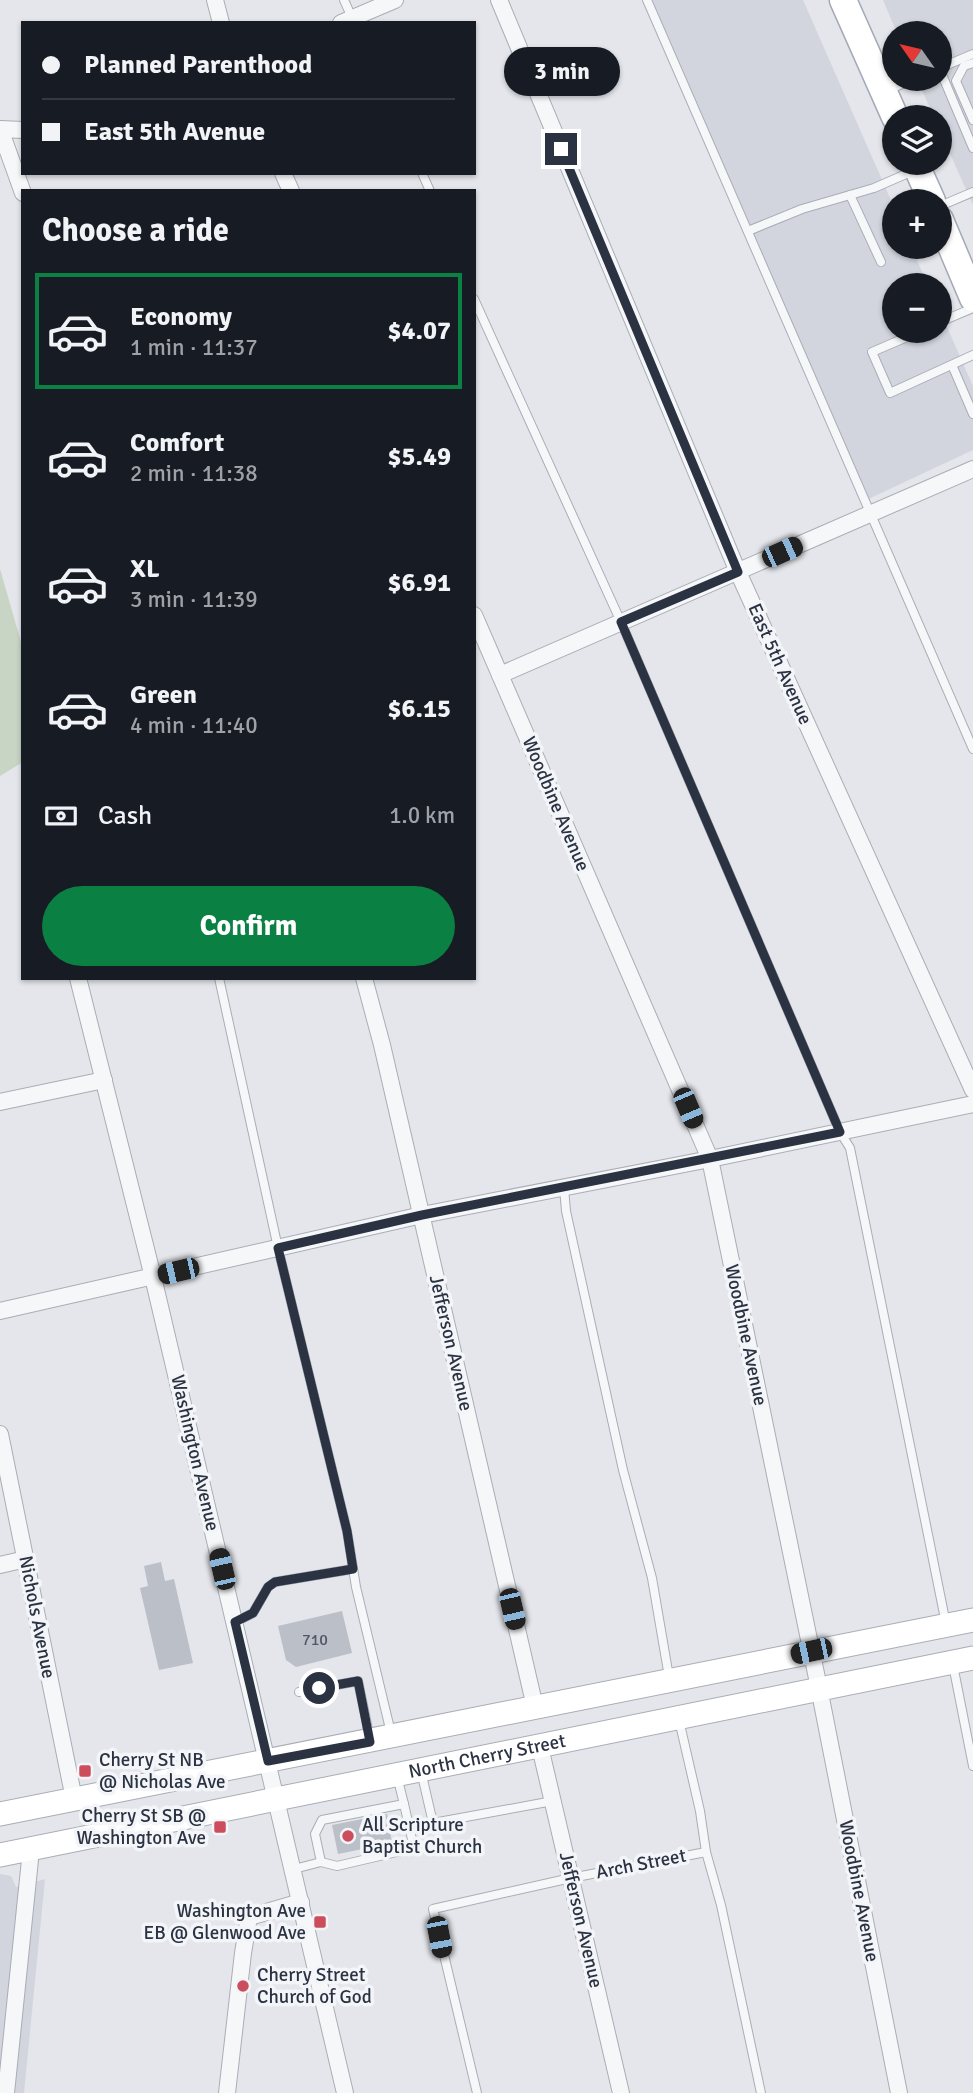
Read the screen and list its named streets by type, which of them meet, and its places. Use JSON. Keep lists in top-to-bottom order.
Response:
{
  "streets": {
    "main road": ["North Cherry Street"],
    "street": [
      "East 5th Avenue",
      "Woodbine Avenue",
      "Jefferson Avenue",
      "Washington Avenue",
      "Nichols Avenue"
    ],
    "lane": ["Arch Street"]
  },
  "crossings": [
    ["Woodbine Avenue", "North Cherry Street"],
    ["Jefferson Avenue", "North Cherry Street"],
    ["Jefferson Avenue", "Arch Street"],
    ["Washington Avenue", "North Cherry Street"],
    ["Nichols Avenue", "North Cherry Street"]
  ],
  "places": {
    "transit": ["Cherry St NB @ Nicholas Ave", "Cherry St SB @ Washington Ave", "Washington Ave EB @ Glenwood Ave"],
    "other": ["All Scripture Baptist Church", "Cherry Street Church of God"]
  },
  "house_numbers": ["710"],
  "north": "top left",
  "page": {
    "map_buttons": ["+", "−"],
    "banner": ["Planned Parenthood", "East 5th Avenue"],
    "bubble": "3 min",
    "heading": "Choose a ride",
    "list": [
      {
        "name": "Economy",
        "note": "1 min · 11:37",
        "value": "$4.07"
      },
      {
        "name": "Comfort",
        "note": "2 min · 11:38",
        "value": "$5.49"
      },
      {
        "name": "XL",
        "note": "3 min · 11:39",
        "value": "$6.91"
      },
      {
        "name": "Green",
        "note": "4 min · 11:40",
        "value": "$6.15"
      }
    ],
    "pay": ["Cash", "1.0 km"],
    "buttons": "Confirm"
  }
}
